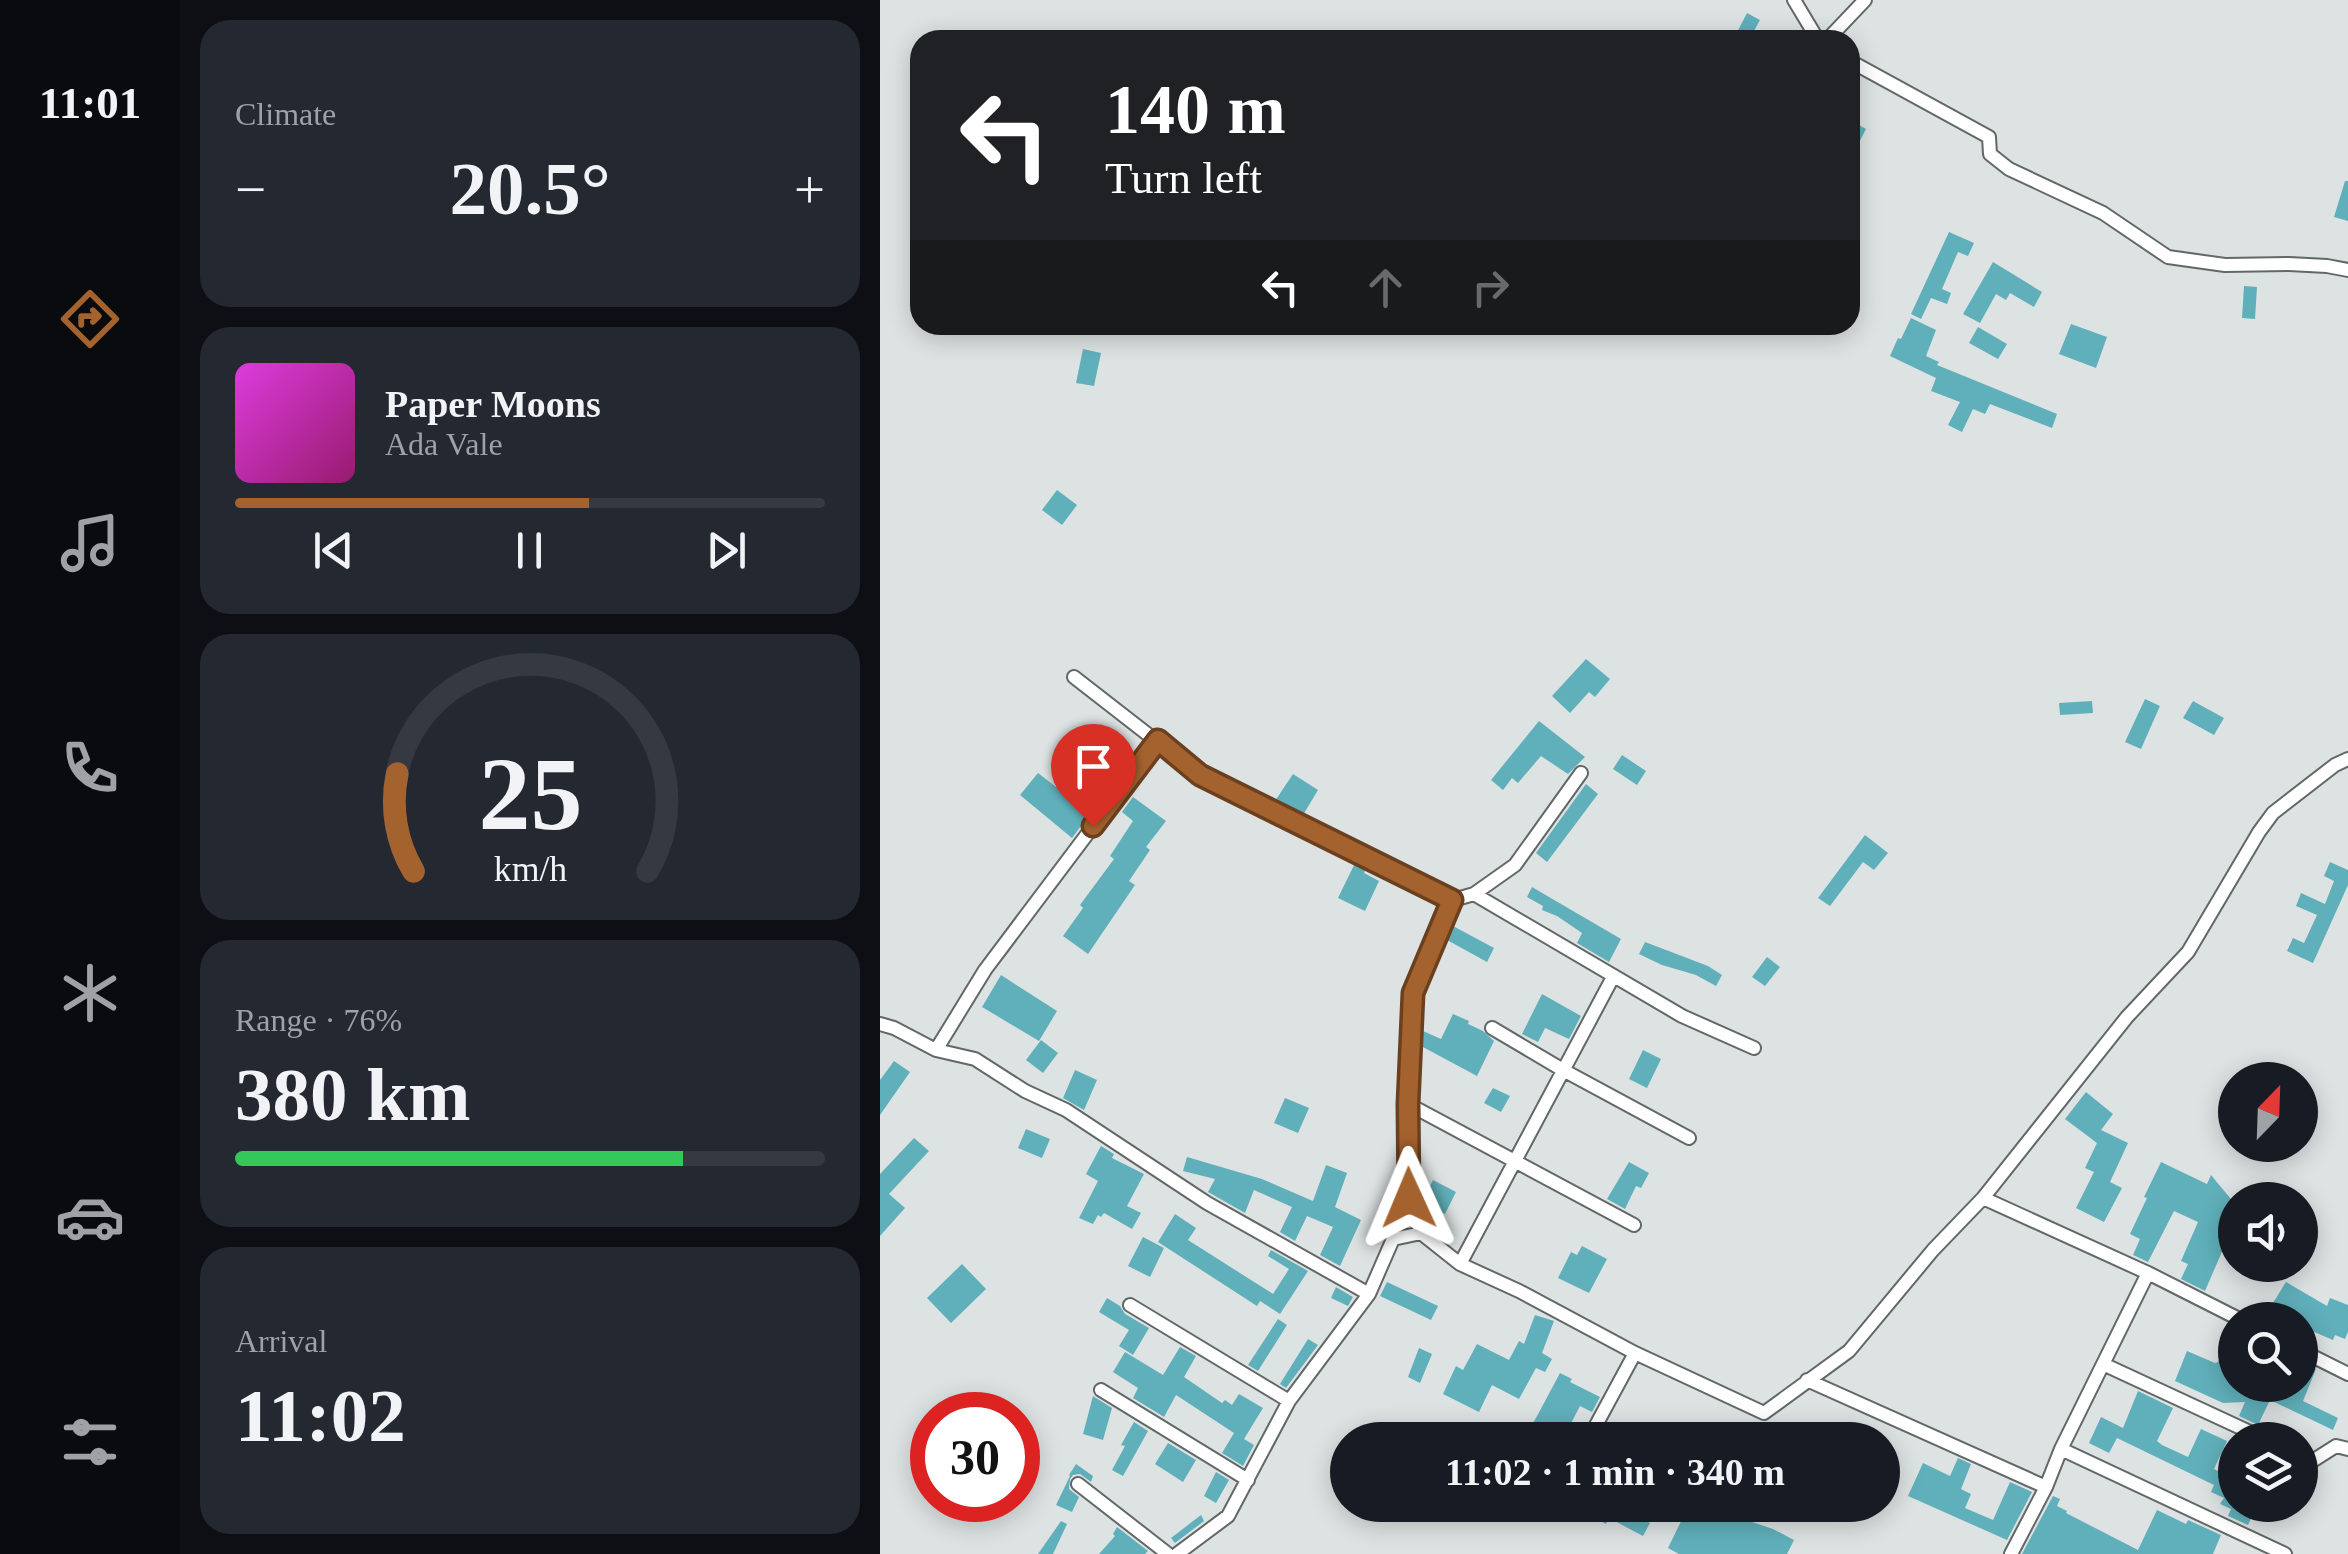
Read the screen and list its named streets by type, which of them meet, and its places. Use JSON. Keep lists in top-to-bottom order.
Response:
{
  "north": "top right",
  "page": {
    "tabs": "11:01",
    "tile": [
      "Climate",
      ["Range · 76%", "380 km"],
      ["Arrival", "11:02"]
    ],
    "turn": ["140 m", "Turn left"],
    "heat": ["−", "20.5°", "+"],
    "song": ["Paper Moons", "Ada Vale"],
    "limit": "30",
    "trip": "11:02 · 1 min · 340 m",
    "gauge": ["25", "km/h"]
  }
}
